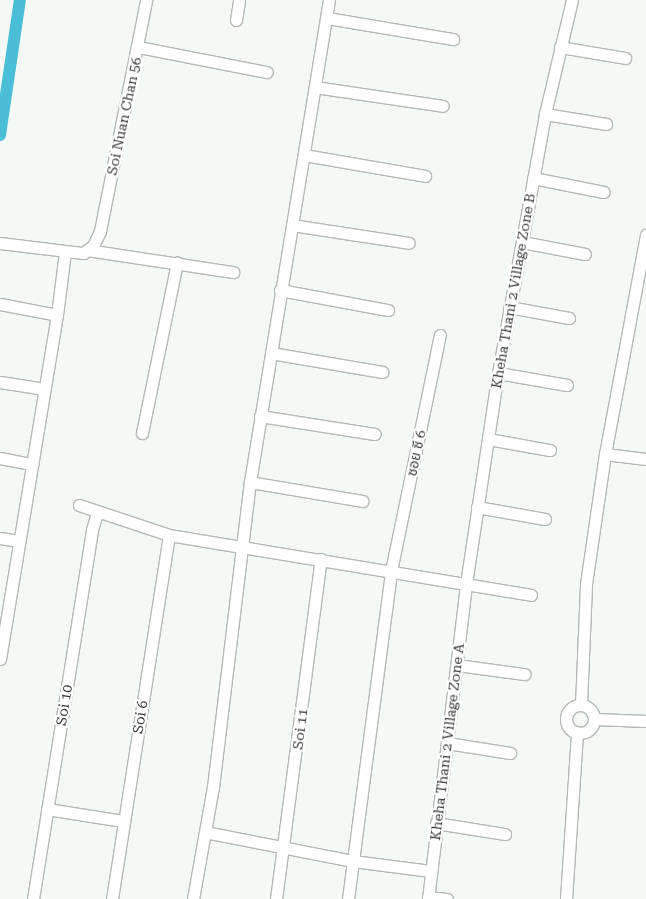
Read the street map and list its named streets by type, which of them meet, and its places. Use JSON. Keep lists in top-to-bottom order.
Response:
{
  "streets": {
    "street": [
      "Soi Nuan Chan 56",
      "Kheha Thani 2 Village Zone B",
      "ซอย ซี 6",
      "Soi 10",
      "Soi 6",
      "Soi 11",
      "Kheha Thani 2 Village Zone A"
    ]
  },
  "crossings": [
    ["Kheha Thani 2 Village Zone B", "Kheha Thani 2 Village Zone A"]
  ]
}
